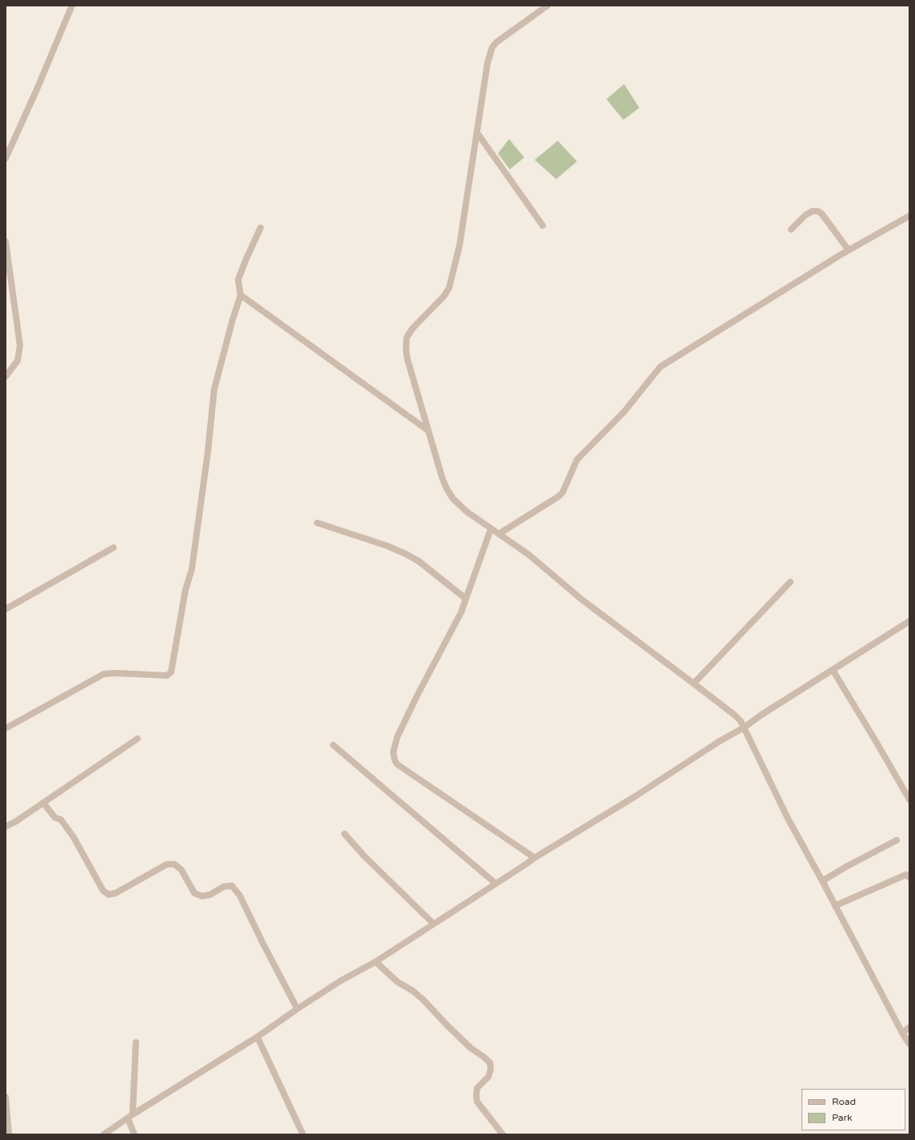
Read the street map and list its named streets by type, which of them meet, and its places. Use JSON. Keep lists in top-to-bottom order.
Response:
{
  "legend": ["Road", "Park"]
}
